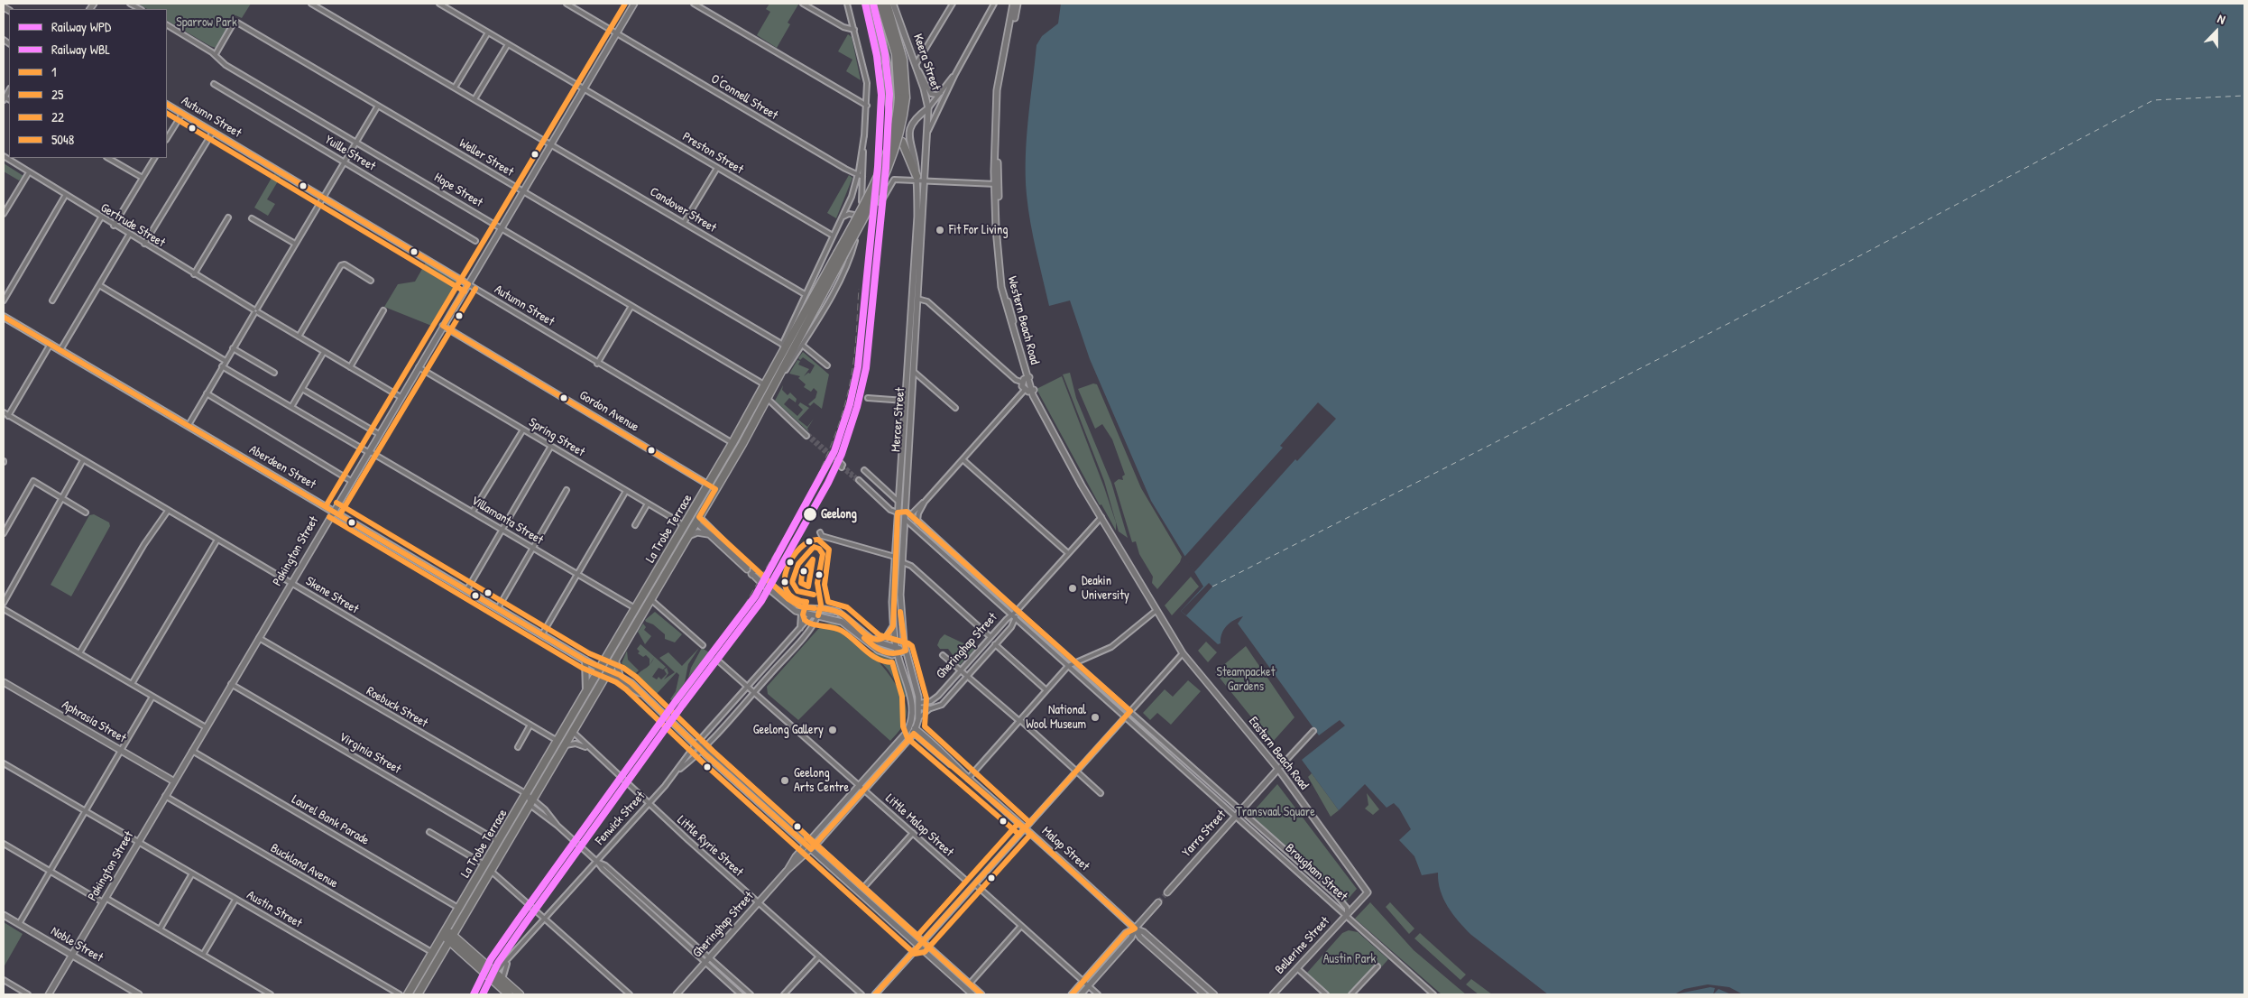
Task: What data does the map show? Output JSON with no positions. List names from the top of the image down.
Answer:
{
  "streets": {
    "highway": ["Gordon Avenue", "La Trobe Terrace"],
    "main road": ["Aberdeen Street"],
    "street": [
      "Keera Street",
      "O'Connell Street",
      "Autumn Street",
      "Yuille Street",
      "Preston Street",
      "Weller Street",
      "Hope Street",
      "Candover Street",
      "Gertrude Street",
      "Western Beach Road",
      "Mercer Street",
      "Spring Street",
      "Villamanta Street",
      "Pakington Street",
      "Skene Street",
      "Gheringhap Street",
      "Roebuck Street",
      "Aphrasia Street",
      "Virginia Street",
      "Eastern Beach Road",
      "Fenwick Street",
      "Laurel Bank Parade",
      "Little Malop Street",
      "Yarra Street",
      "Little Ryrie Street",
      "Malop Street",
      "Buckland Avenue",
      "Brougham Street",
      "Austin Street",
      "Noble Street",
      "Bellerine Street"
    ]
  },
  "crossings": [
    ["Keera Street", "Mercer Street"],
    ["O'Connell Street", "Pakington Street"],
    ["Autumn Street", "La Trobe Terrace"],
    ["Autumn Street", "Pakington Street"],
    ["Preston Street", "Pakington Street"],
    ["Weller Street", "Hope Street"],
    ["Weller Street", "Pakington Street"],
    ["Hope Street", "La Trobe Terrace"],
    ["Hope Street", "Pakington Street"],
    ["Candover Street", "Pakington Street"],
    ["Gertrude Street", "Pakington Street"],
    ["Western Beach Road", "Gheringhap Street"],
    ["Western Beach Road", "Eastern Beach Road"],
    ["Gordon Avenue", "La Trobe Terrace"],
    ["Gordon Avenue", "Pakington Street"],
    ["Mercer Street", "Gheringhap Street"],
    ["Mercer Street", "Brougham Street"],
    ["Spring Street", "La Trobe Terrace"],
    ["Spring Street", "Pakington Street"],
    ["Aberdeen Street", "La Trobe Terrace"],
    ["Aberdeen Street", "Pakington Street"],
    ["Villamanta Street", "La Trobe Terrace"],
    ["Villamanta Street", "Pakington Street"],
    ["La Trobe Terrace", "Skene Street"],
    ["La Trobe Terrace", "Roebuck Street"],
    ["La Trobe Terrace", "Virginia Street"],
    ["La Trobe Terrace", "Laurel Bank Parade"],
    ["La Trobe Terrace", "Little Ryrie Street"],
    ["La Trobe Terrace", "Buckland Avenue"],
    ["Pakington Street", "Skene Street"],
    ["Pakington Street", "Roebuck Street"],
    ["Pakington Street", "Aphrasia Street"],
    ["Pakington Street", "Virginia Street"],
    ["Pakington Street", "Laurel Bank Parade"],
    ["Pakington Street", "Buckland Avenue"],
    ["Pakington Street", "Austin Street"],
    ["Pakington Street", "Noble Street"],
    ["Gheringhap Street", "Little Malop Street"],
    ["Gheringhap Street", "Little Ryrie Street"],
    ["Gheringhap Street", "Malop Street"],
    ["Gheringhap Street", "Brougham Street"],
    ["Eastern Beach Road", "Yarra Street"],
    ["Eastern Beach Road", "Bellerine Street"],
    ["Fenwick Street", "Little Malop Street"],
    ["Fenwick Street", "Little Ryrie Street"],
    ["Yarra Street", "Brougham Street"],
    ["Brougham Street", "Bellerine Street"]
  ],
  "parks": [
    "Sparrow Park",
    "Steampacket Gardens",
    "Transvaal Square",
    "Austin Park"
  ],
  "places": [
    "Fit For Living",
    "Geelong",
    "Deakin University",
    "National Wool Museum",
    "Geelong Gallery",
    "Geelong Arts Centre"
  ],
  "lines": [
    "rail line WPD",
    "rail line WBL",
    "transit line 22",
    "transit line 1",
    "transit line 25",
    "transit line 5048"
  ],
  "legend": [
    "Railway WPD",
    "Railway WBL",
    "1",
    "25",
    "22",
    "5048"
  ],
  "north": "top"
}
